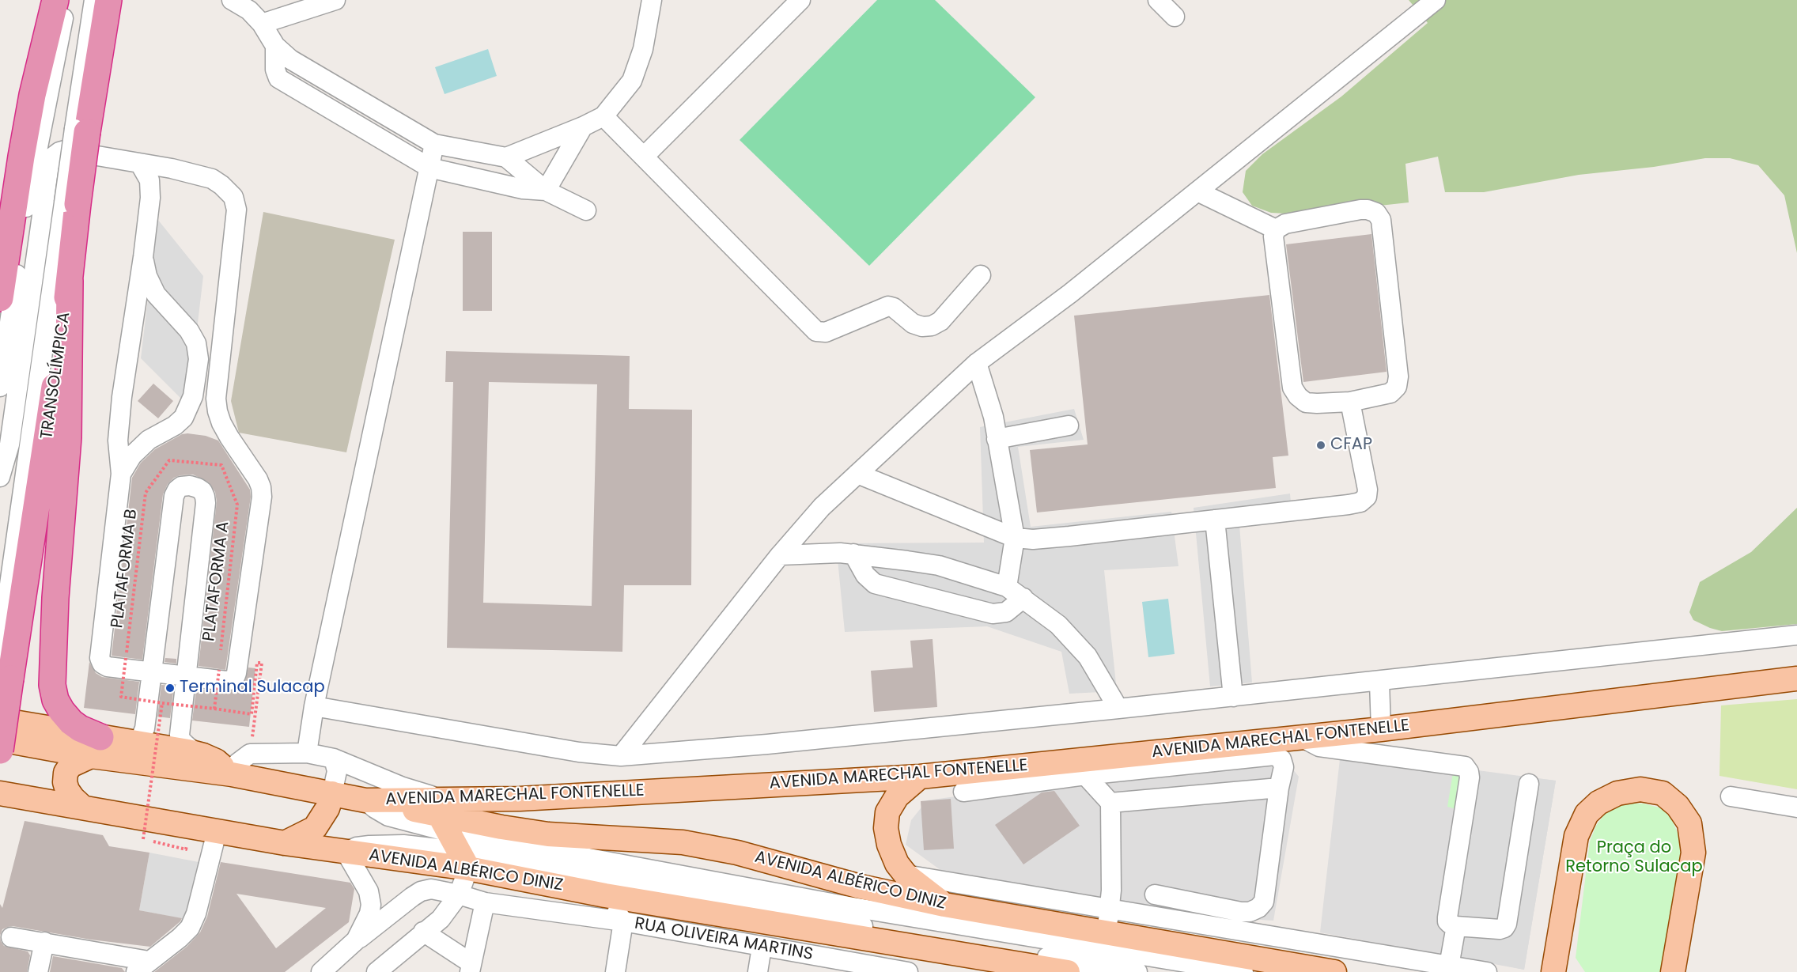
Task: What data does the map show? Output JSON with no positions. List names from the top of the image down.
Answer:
{
  "streets": {
    "highway": ["TRANSOLÍMPICA"],
    "main road": ["AVENIDA MARECHAL FONTENELLE", "AVENIDA ALBÉRICO DINIZ"],
    "street": ["RUA OLIVEIRA MARTINS"],
    "path": ["PLATAFORMA B", "PLATAFORMA A"]
  },
  "crossings": [
    ["AVENIDA MARECHAL FONTENELLE", "AVENIDA ALBÉRICO DINIZ"]
  ],
  "parks": ["Praça do Retorno Sulacap"],
  "places": ["CFAP", "Terminal Sulacap"]
}
